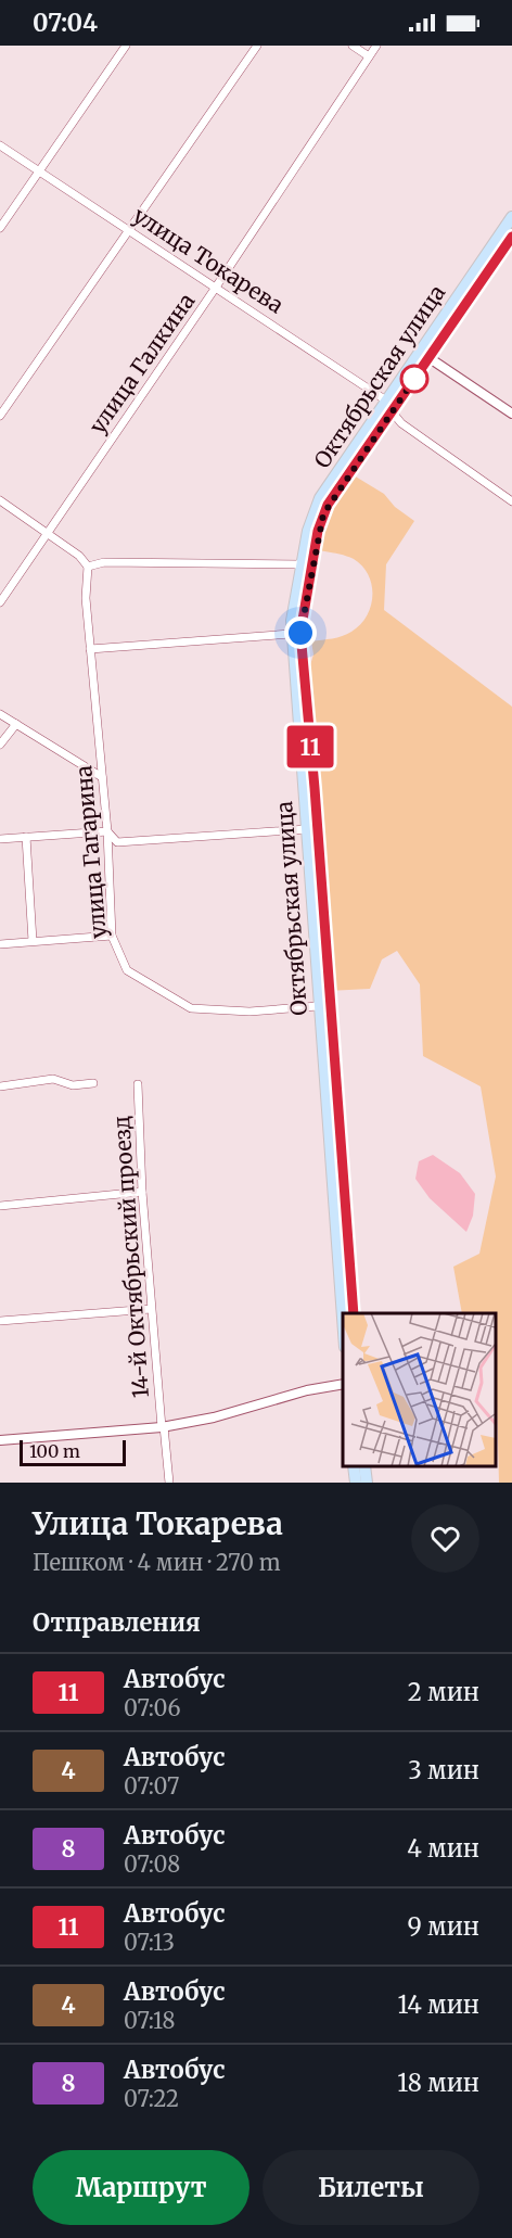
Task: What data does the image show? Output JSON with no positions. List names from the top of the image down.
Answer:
{
  "streets": {
    "main road": ["Октябрьская улица"],
    "street": [
      "улица Токарева",
      "улица Галкина",
      "улица Гагарина",
      "14-й Октябрьский проезд"
    ]
  },
  "crossings": [
    ["улица Токарева", "улица Галкина"],
    ["улица Токарева", "Октябрьская улица"],
    ["Октябрьская улица", "улица Гагарина"]
  ],
  "lines": ["bus line 11"],
  "scale_bar": "100 m",
  "page": {
    "status": "07:04",
    "on_map": "11",
    "scale": "100 m",
    "heading": [
      ["Улица Токарева", "Пешком · 4 мин · 270 m"],
      "Отправления"
    ],
    "list": [
      {
        "mark": "11",
        "name": "Автобус",
        "note": "07:06",
        "value": "2 мин"
      },
      {
        "mark": "4",
        "name": "Автобус",
        "note": "07:07",
        "value": "3 мин"
      },
      {
        "mark": "8",
        "name": "Автобус",
        "note": "07:08",
        "value": "4 мин"
      },
      {
        "mark": "11",
        "name": "Автобус",
        "note": "07:13",
        "value": "9 мин"
      },
      {
        "mark": "4",
        "name": "Автобус",
        "note": "07:18",
        "value": "14 мин"
      },
      {
        "mark": "8",
        "name": "Автобус",
        "note": "07:22",
        "value": "18 мин"
      }
    ],
    "buttons": ["Маршрут", "Билеты"]
  }
}
